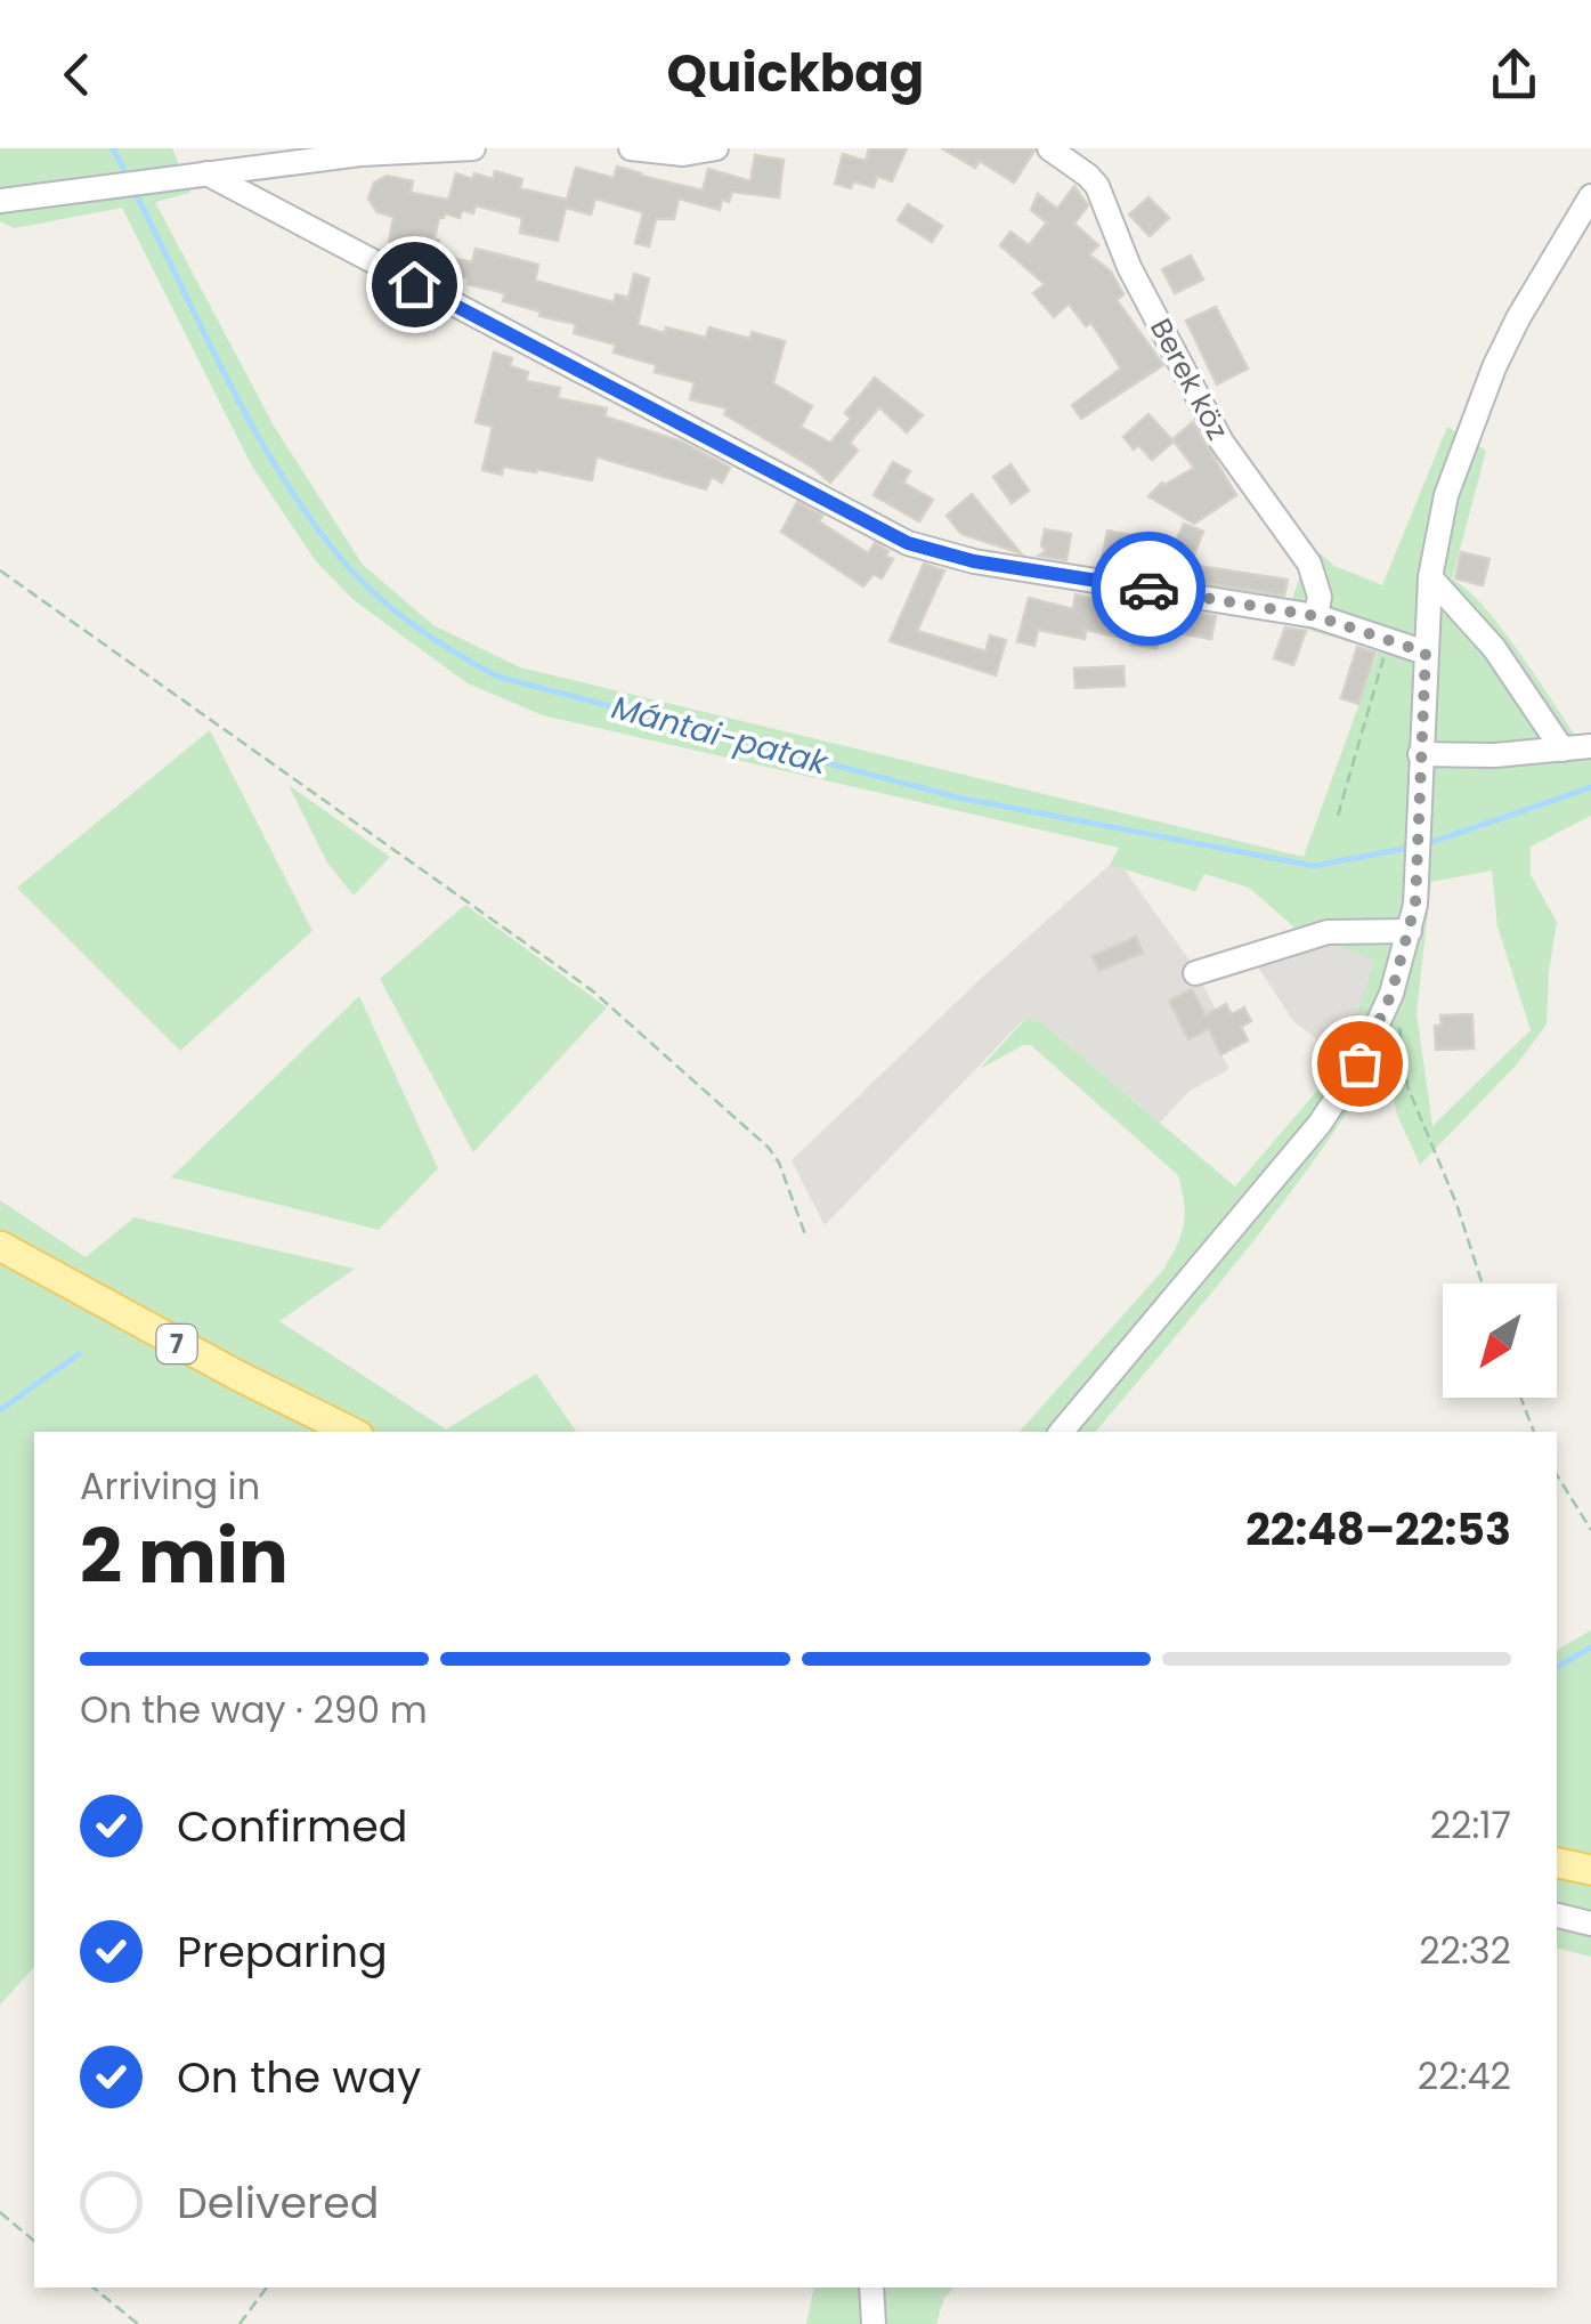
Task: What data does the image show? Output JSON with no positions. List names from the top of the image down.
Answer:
{
  "streets": {
    "main road": ["7"],
    "street": ["Berek köz"]
  },
  "water": ["Mántai-patak"],
  "north": "bottom left",
  "page": {
    "header": "Quickbag",
    "heading": ["2 min", "Arriving in", "22:48–22:53"],
    "bar": "On the way · 290 m",
    "list": [
      ["Confirmed", "22:17"],
      ["Preparing", "22:32"],
      ["On the way", "22:42"],
      "Delivered"
    ]
  }
}
